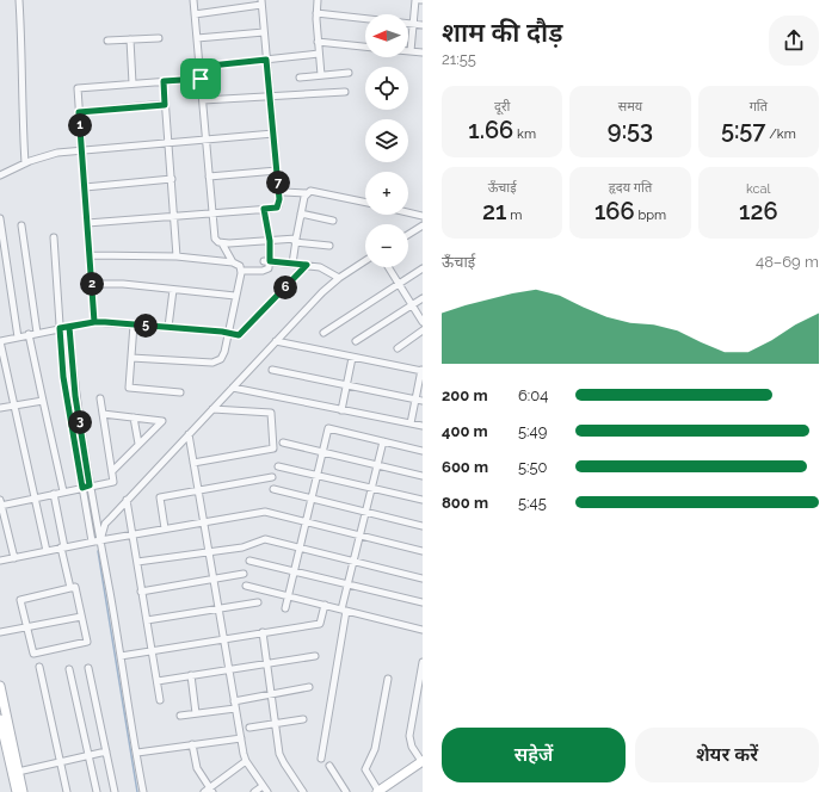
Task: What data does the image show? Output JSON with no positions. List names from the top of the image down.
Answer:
{
  "north": "left",
  "page": {
    "heading": ["शाम की दौड़", "21:55"],
    "map_buttons": ["+", "−"],
    "stats": [
      ["दूरी", "1.66 km"],
      ["समय", "9:53"],
      ["गति", "5:57 /km"],
      ["ऊँचाई", "21 m"],
      ["हृदय गति", "166 bpm"],
      ["kcal", "126"]
    ],
    "pins": [
      "1",
      "7",
      "2",
      "6",
      "5",
      "3"
    ],
    "chart": ["ऊँचाई", "48–69 m"],
    "list": [
      {
        "name": "200 m",
        "note": "6:04"
      },
      {
        "name": "400 m",
        "note": "5:49"
      },
      {
        "name": "600 m",
        "note": "5:50"
      },
      {
        "name": "800 m",
        "note": "5:45"
      }
    ],
    "buttons": ["सहेजें", "शेयर करें"]
  }
}
